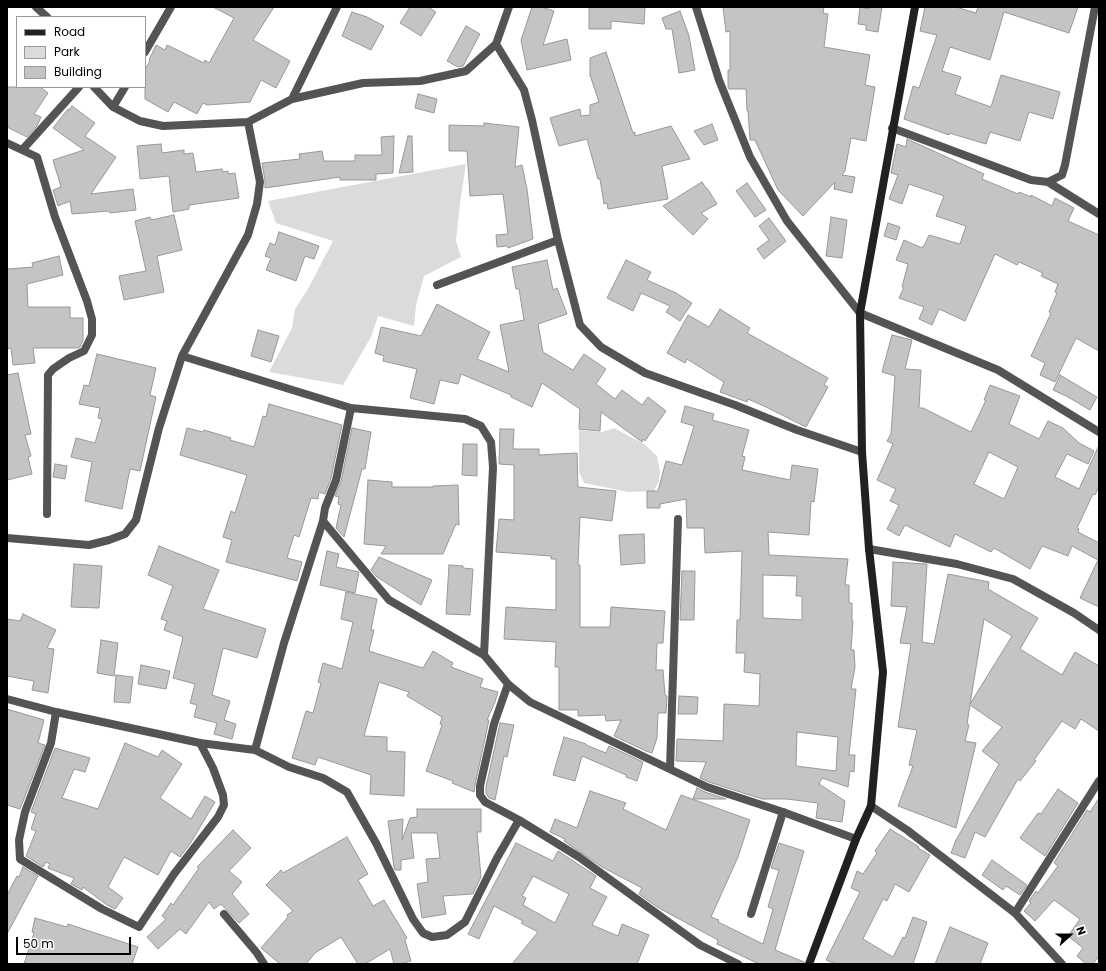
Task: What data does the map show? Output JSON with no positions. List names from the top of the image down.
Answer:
{
  "legend": ["Road", "Park", "Building"],
  "scale_bar": "50 m",
  "north": "right"
}
